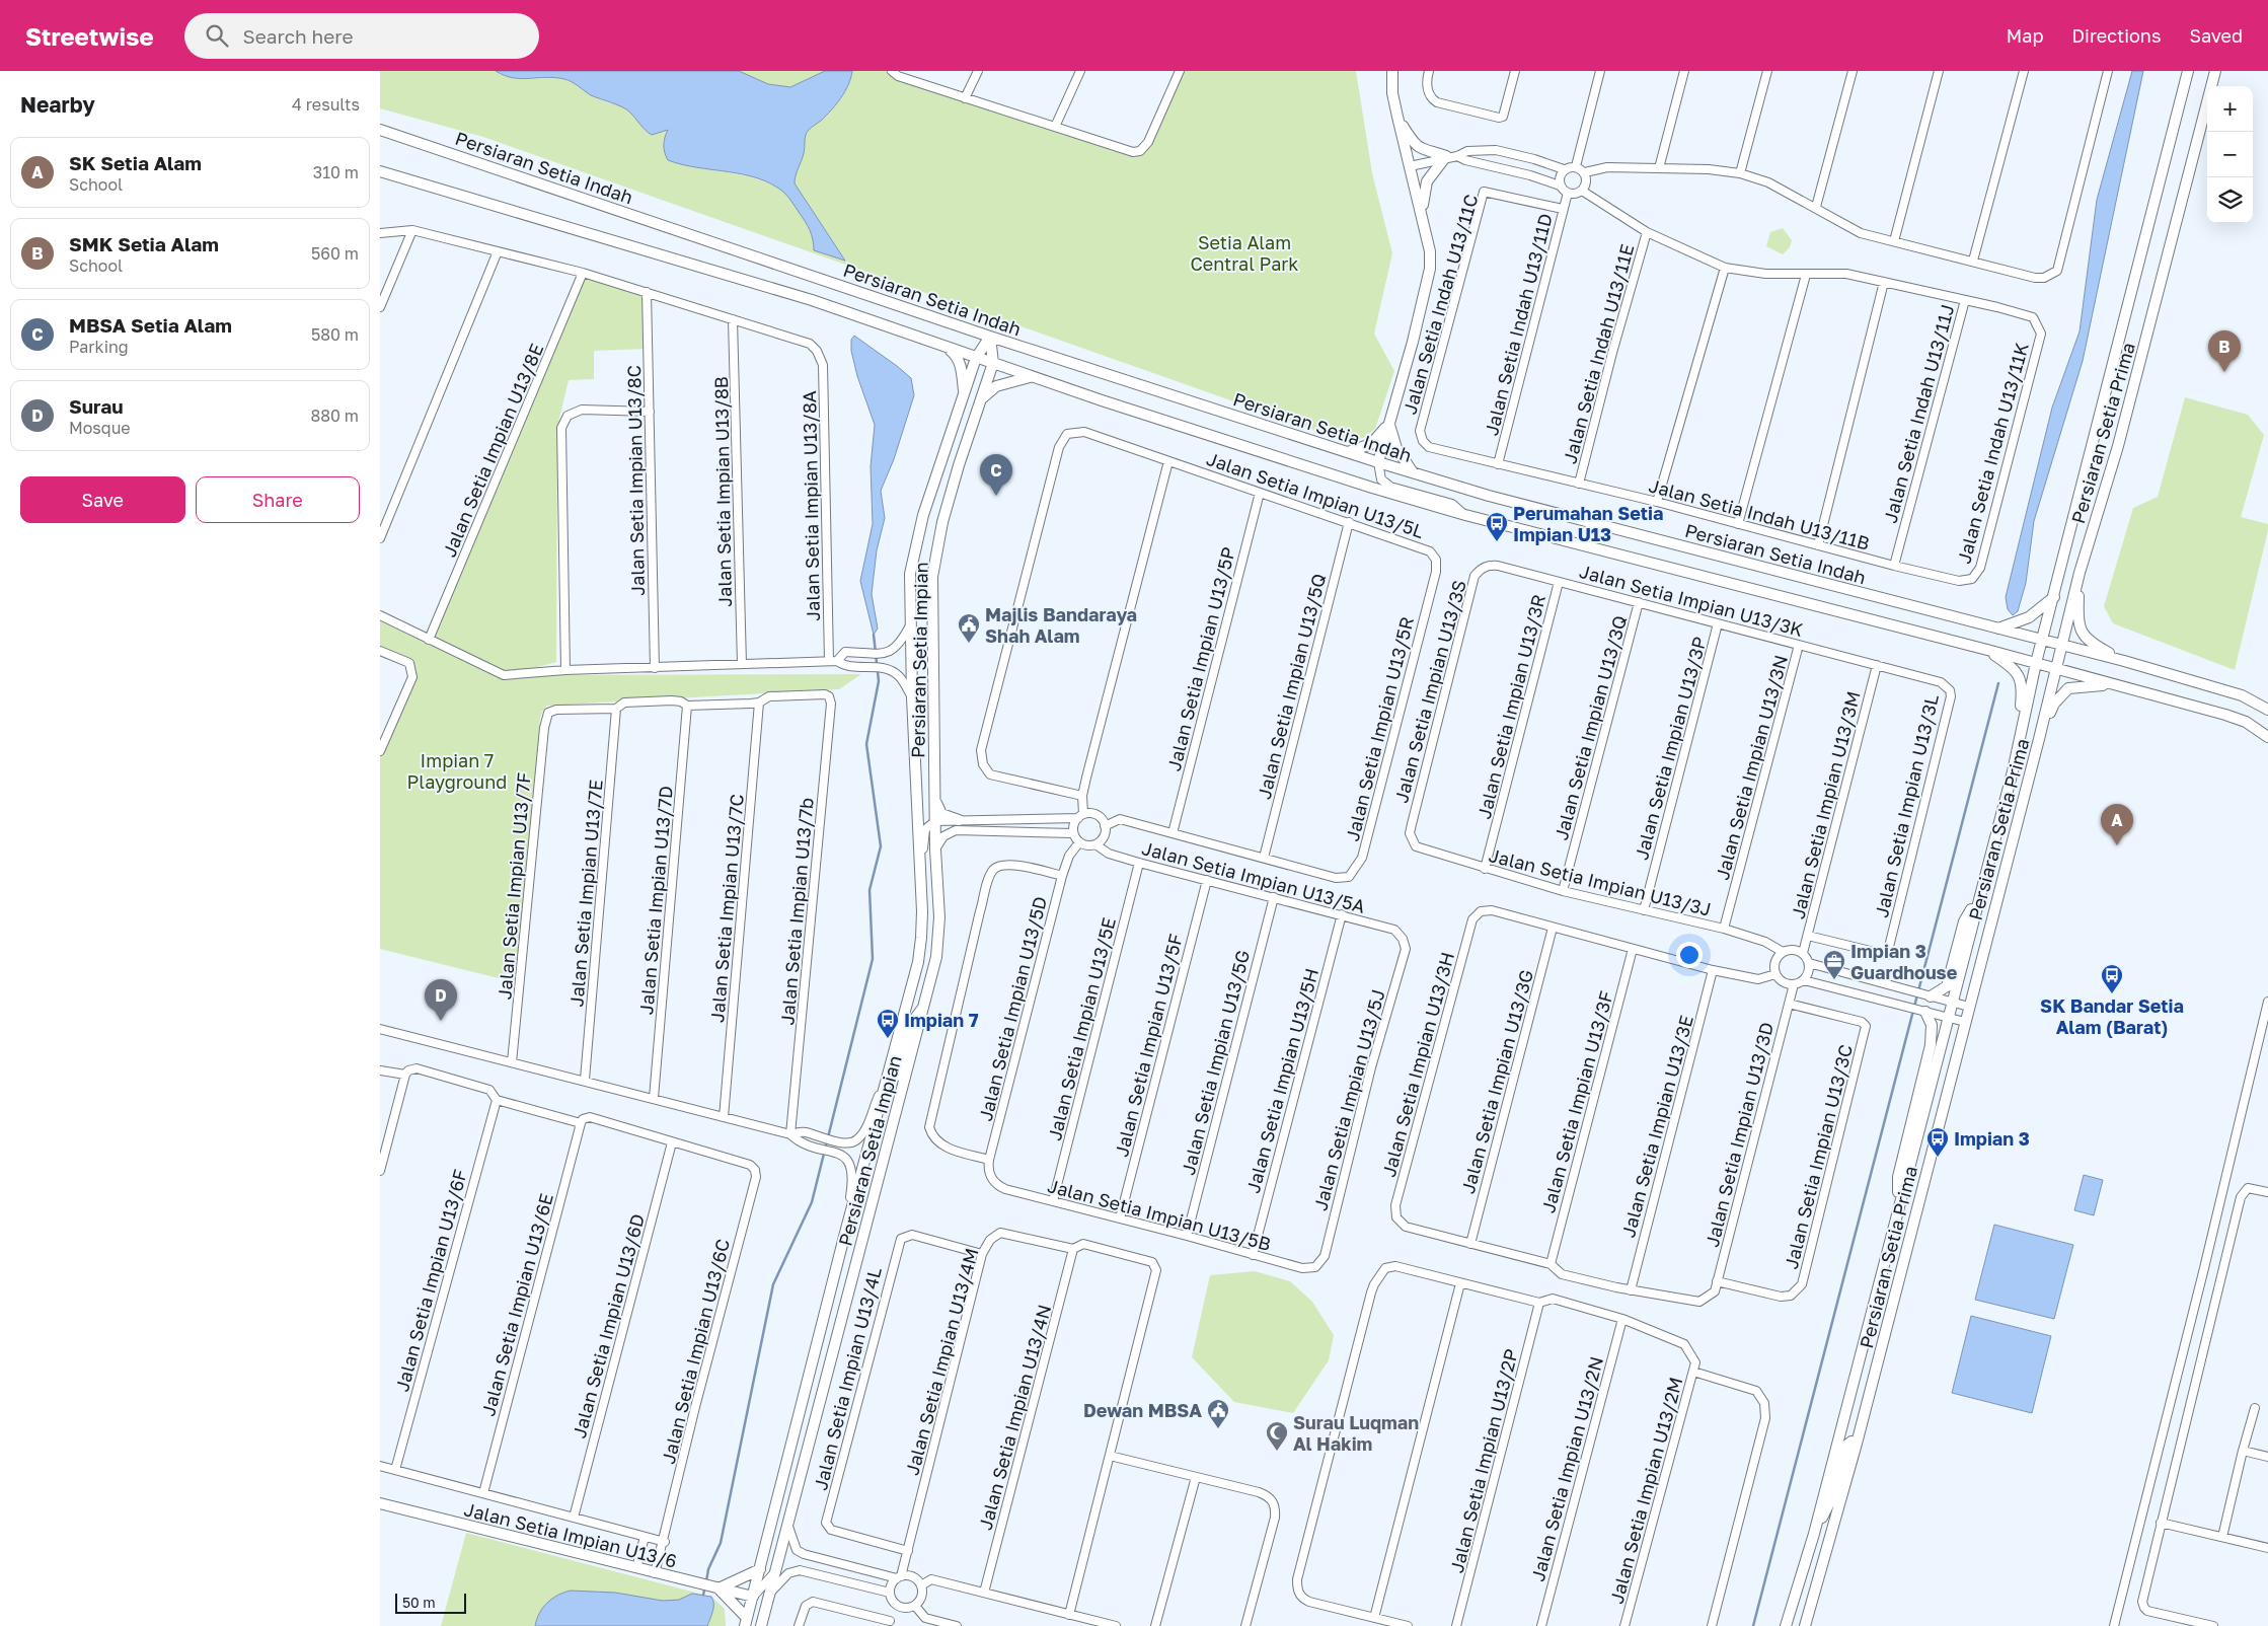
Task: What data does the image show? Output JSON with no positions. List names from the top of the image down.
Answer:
{
  "streets": {
    "street": [
      "Persiaran Setia Indah",
      "Jalan Setia Indah U13/11C",
      "Jalan Setia Indah U13/11D",
      "Jalan Setia Indah U13/11E",
      "Jalan Setia Indah U13/11J",
      "Persiaran Setia Prima",
      "Jalan Setia Impian U13/8E",
      "Jalan Setia Indah U13/11K",
      "Jalan Setia Impian U13/8C",
      "Jalan Setia Impian U13/8B",
      "Jalan Setia Impian U13/5L",
      "Jalan Setia Impian U13/8A",
      "Jalan Setia Indah U13/11B",
      "Jalan Setia Impian U13/3K",
      "Jalan Setia Impian U13/5P",
      "Persiaran Setia Impian",
      "Jalan Setia Impian U13/5Q",
      "Jalan Setia Impian U13/3S",
      "Jalan Setia Impian U13/3R",
      "Jalan Setia Impian U13/3Q",
      "Jalan Setia Impian U13/5R",
      "Jalan Setia Impian U13/3P",
      "Jalan Setia Impian U13/3N",
      "Jalan Setia Impian U13/3M",
      "Jalan Setia Impian U13/3L",
      "Jalan Setia Impian U13/5A",
      "Jalan Setia Impian U13/3J",
      "Jalan Setia Impian U13/7F",
      "Jalan Setia Impian U13/7E",
      "Jalan Setia Impian U13/7D",
      "Jalan Setia Impian U13/7C",
      "Jalan Setia Impian U13/7b",
      "Jalan Setia Impian U13/5D",
      "Jalan Setia Impian U13/5E",
      "Jalan Setia Impian U13/5F",
      "Jalan Setia Impian U13/5G",
      "Jalan Setia Impian U13/3H",
      "Jalan Setia Impian U13/5H",
      "Jalan Setia Impian U13/3G",
      "Jalan Setia Impian U13/5J",
      "Jalan Setia Impian U13/3F",
      "Jalan Setia Impian U13/3E",
      "Jalan Setia Impian U13/3D",
      "Jalan Setia Impian U13/3C",
      "Jalan Setia Impian U13/5B",
      "Jalan Setia Impian U13/6F",
      "Jalan Setia Impian U13/6E",
      "Jalan Setia Impian U13/6D",
      "Jalan Setia Impian U13/6C",
      "Jalan Setia Impian U13/4M",
      "Jalan Setia Impian U13/4L",
      "Jalan Setia Impian U13/4N",
      "Jalan Setia Impian U13/2P",
      "Jalan Setia Impian U13/2N",
      "Jalan Setia Impian U13/2M",
      "Jalan Setia Impian U13/6"
    ]
  },
  "crossings": [
    ["Persiaran Setia Indah", "Persiaran Setia Prima"],
    ["Persiaran Setia Indah", "Persiaran Setia Impian"],
    ["Jalan Setia Indah U13/11C", "Jalan Setia Indah U13/11D"],
    ["Jalan Setia Indah U13/11C", "Jalan Setia Indah U13/11B"],
    ["Jalan Setia Indah U13/11D", "Jalan Setia Indah U13/11B"],
    ["Jalan Setia Indah U13/11E", "Jalan Setia Indah U13/11B"],
    ["Jalan Setia Indah U13/11J", "Jalan Setia Indah U13/11K"],
    ["Jalan Setia Indah U13/11J", "Jalan Setia Indah U13/11B"],
    ["Jalan Setia Indah U13/11K", "Jalan Setia Indah U13/11B"],
    ["Jalan Setia Impian U13/8B", "Jalan Setia Impian U13/8A"],
    ["Jalan Setia Impian U13/5L", "Jalan Setia Impian U13/5P"],
    ["Jalan Setia Impian U13/5L", "Jalan Setia Impian U13/5Q"],
    ["Jalan Setia Impian U13/5L", "Jalan Setia Impian U13/5R"],
    ["Jalan Setia Impian U13/3K", "Jalan Setia Impian U13/3S"],
    ["Jalan Setia Impian U13/3K", "Jalan Setia Impian U13/3R"],
    ["Jalan Setia Impian U13/3K", "Jalan Setia Impian U13/3Q"],
    ["Jalan Setia Impian U13/3K", "Jalan Setia Impian U13/3P"],
    ["Jalan Setia Impian U13/3K", "Jalan Setia Impian U13/3N"],
    ["Jalan Setia Impian U13/3K", "Jalan Setia Impian U13/3M"],
    ["Jalan Setia Impian U13/3K", "Jalan Setia Impian U13/3L"],
    ["Persiaran Setia Impian", "Jalan Setia Impian U13/6"],
    ["Jalan Setia Impian U13/5Q", "Jalan Setia Impian U13/5R"],
    ["Jalan Setia Impian U13/3S", "Jalan Setia Impian U13/3J"],
    ["Jalan Setia Impian U13/3R", "Jalan Setia Impian U13/3J"],
    ["Jalan Setia Impian U13/3Q", "Jalan Setia Impian U13/3J"],
    ["Jalan Setia Impian U13/3P", "Jalan Setia Impian U13/3J"],
    ["Jalan Setia Impian U13/3N", "Jalan Setia Impian U13/3J"],
    ["Jalan Setia Impian U13/3M", "Jalan Setia Impian U13/3L"],
    ["Jalan Setia Impian U13/3M", "Jalan Setia Impian U13/3J"],
    ["Jalan Setia Impian U13/3M", "Jalan Setia Impian U13/3D"],
    ["Jalan Setia Impian U13/5A", "Jalan Setia Impian U13/5D"],
    ["Jalan Setia Impian U13/5A", "Jalan Setia Impian U13/5E"],
    ["Jalan Setia Impian U13/5A", "Jalan Setia Impian U13/5F"],
    ["Jalan Setia Impian U13/5A", "Jalan Setia Impian U13/5G"],
    ["Jalan Setia Impian U13/5A", "Jalan Setia Impian U13/5H"],
    ["Jalan Setia Impian U13/5A", "Jalan Setia Impian U13/5J"],
    ["Jalan Setia Impian U13/3J", "Jalan Setia Impian U13/3D"],
    ["Jalan Setia Impian U13/7F", "Jalan Setia Impian U13/7E"],
    ["Jalan Setia Impian U13/7C", "Jalan Setia Impian U13/7b"],
    ["Jalan Setia Impian U13/5D", "Jalan Setia Impian U13/5B"],
    ["Jalan Setia Impian U13/5E", "Jalan Setia Impian U13/5B"],
    ["Jalan Setia Impian U13/5F", "Jalan Setia Impian U13/5B"],
    ["Jalan Setia Impian U13/5G", "Jalan Setia Impian U13/5B"],
    ["Jalan Setia Impian U13/3H", "Jalan Setia Impian U13/3G"],
    ["Jalan Setia Impian U13/5H", "Jalan Setia Impian U13/5B"],
    ["Jalan Setia Impian U13/5J", "Jalan Setia Impian U13/5B"],
    ["Jalan Setia Impian U13/3E", "Jalan Setia Impian U13/3D"],
    ["Jalan Setia Impian U13/3D", "Jalan Setia Impian U13/3C"],
    ["Jalan Setia Impian U13/6D", "Jalan Setia Impian U13/6C"],
    ["Jalan Setia Impian U13/6C", "Jalan Setia Impian U13/6"],
    ["Jalan Setia Impian U13/4M", "Jalan Setia Impian U13/4L"],
    ["Jalan Setia Impian U13/4M", "Jalan Setia Impian U13/4N"],
    ["Jalan Setia Impian U13/2N", "Jalan Setia Impian U13/2M"]
  ],
  "parks": ["Setia Alam Central Park", "Impian 7 Playground"],
  "places": {
    "bus stop": [
      "Perumahan Setia Impian U13",
      "SK Bandar Setia Alam (Barat)",
      "Impian 7",
      "Impian 3"
    ],
    "public building": ["Majlis Bandaraya Shah Alam", "Dewan MBSA"],
    "office": ["Impian 3 Guardhouse"],
    "mosque": ["Surau Luqman Al Hakim"]
  },
  "scale_bar": "50 m",
  "page": {
    "header": "Streetwise",
    "search": "Search here",
    "nav": ["Map", "Directions", "Saved"],
    "heading": ["Nearby", "4 results"],
    "map_buttons": ["+", "−"],
    "list": [
      {
        "mark": "A",
        "name": "SK Setia Alam",
        "note": "School",
        "value": "310 m"
      },
      {
        "mark": "B",
        "name": "SMK Setia Alam",
        "note": "School",
        "value": "560 m"
      },
      {
        "mark": "C",
        "name": "MBSA Setia Alam",
        "note": "Parking",
        "value": "580 m"
      },
      {
        "mark": "D",
        "name": "Surau",
        "note": "Mosque",
        "value": "880 m"
      }
    ],
    "pins": [
      "B",
      "C",
      "A",
      "D"
    ],
    "buttons": ["Save", "Share"],
    "scale": "50 m"
  }
}
